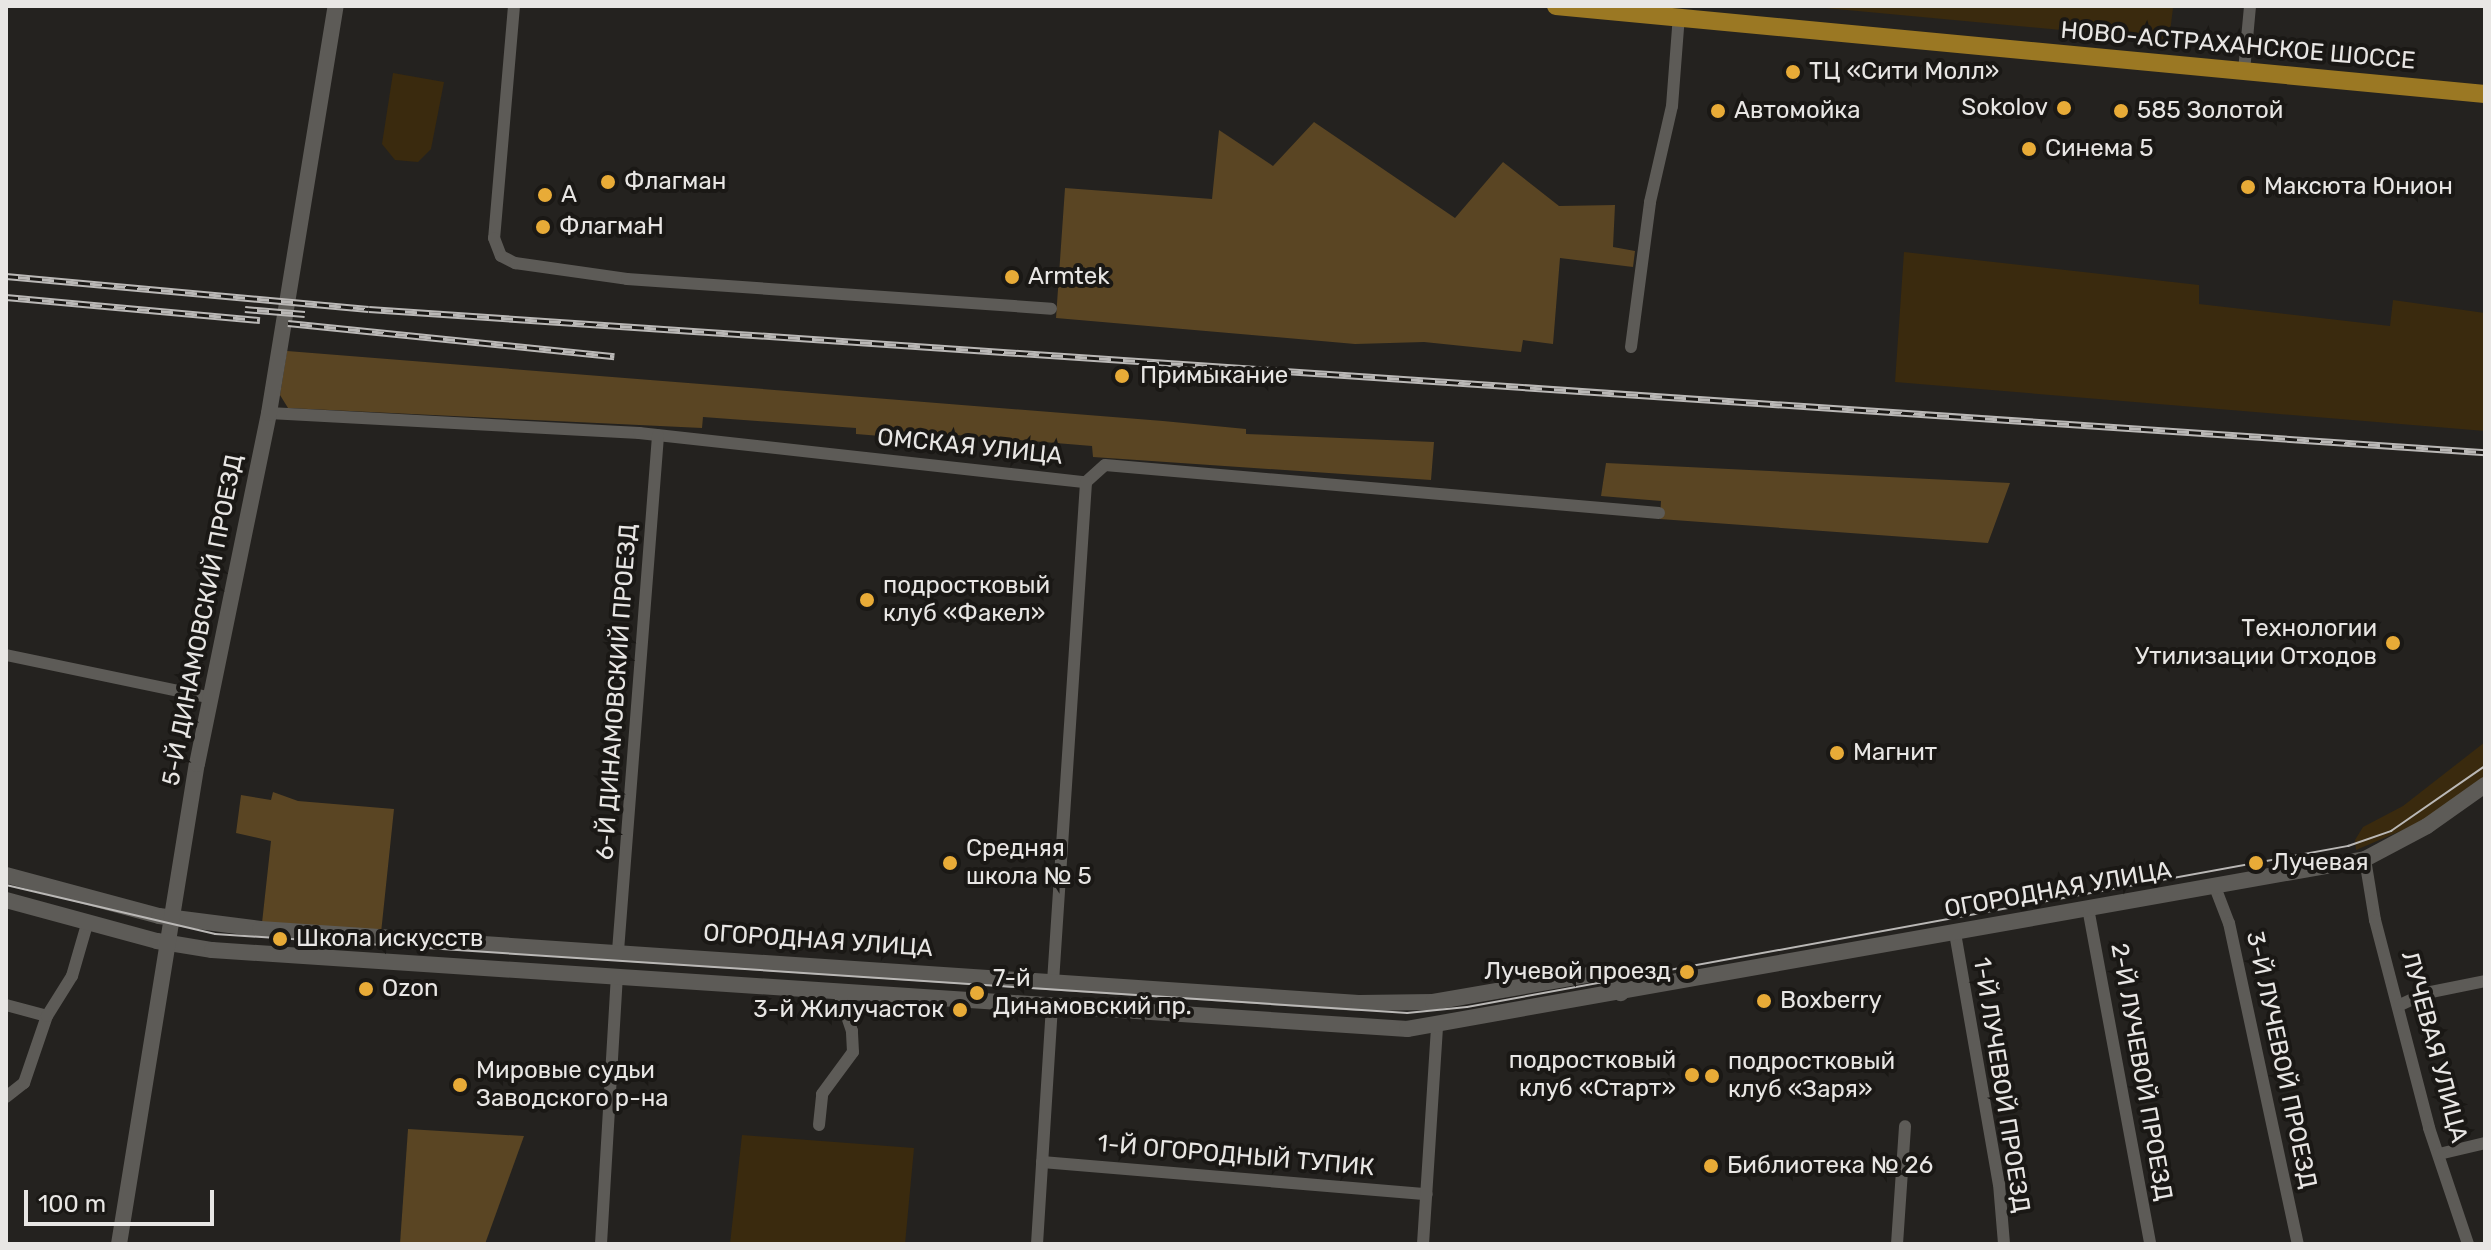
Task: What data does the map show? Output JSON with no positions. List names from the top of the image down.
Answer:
{
  "streets": {
    "main road": ["НОВО-АСТРАХАНСКОЕ ШОССЕ"],
    "street": [
      "ОМСКАЯ УЛИЦА",
      "5-Й ДИНАМОВСКИЙ ПРОЕЗД",
      "6-Й ДИНАМОВСКИЙ ПРОЕЗД",
      "ОГОРОДНАЯ УЛИЦА",
      "ЛУЧЕВАЯ УЛИЦА",
      "3-Й ЛУЧЕВОЙ ПРОЕЗД",
      "2-Й ЛУЧЕВОЙ ПРОЕЗД",
      "1-Й ЛУЧЕВОЙ ПРОЕЗД",
      "1-Й ОГОРОДНЫЙ ТУПИК"
    ]
  },
  "crossings": [
    ["ОМСКАЯ УЛИЦА", "5-Й ДИНАМОВСКИЙ ПРОЕЗД"],
    ["ОМСКАЯ УЛИЦА", "6-Й ДИНАМОВСКИЙ ПРОЕЗД"],
    ["5-Й ДИНАМОВСКИЙ ПРОЕЗД", "ОГОРОДНАЯ УЛИЦА"],
    ["6-Й ДИНАМОВСКИЙ ПРОЕЗД", "ОГОРОДНАЯ УЛИЦА"],
    ["ОГОРОДНАЯ УЛИЦА", "ЛУЧЕВАЯ УЛИЦА"],
    ["ОГОРОДНАЯ УЛИЦА", "3-Й ЛУЧЕВОЙ ПРОЕЗД"],
    ["ОГОРОДНАЯ УЛИЦА", "2-Й ЛУЧЕВОЙ ПРОЕЗД"],
    ["ОГОРОДНАЯ УЛИЦА", "1-Й ЛУЧЕВОЙ ПРОЕЗД"]
  ],
  "places": [
    "ТЦ «Сити Молл»",
    "Sokolov",
    "Автомойка",
    "585 Золотой",
    "Синема 5",
    "Флагман",
    "Максюта Юнион",
    "A",
    "ФлагмаН",
    "Armtek",
    "Примыкание",
    "подростковый клуб «Факел»",
    "Технологии Утилизации Отходов",
    "Магнит",
    "Средняя школа № 5",
    "Лучевая",
    "Школа искусств",
    "Лучевой проезд",
    "Ozon",
    "7-й Динамовский пр.",
    "Boxberry",
    "3-й Жилучасток",
    "подростковый клуб «Старт»",
    "подростковый клуб «Заря»",
    "Мировые судьи Заводского р-на",
    "Библиотека № 26"
  ],
  "scale_bar": "100 m"
}
